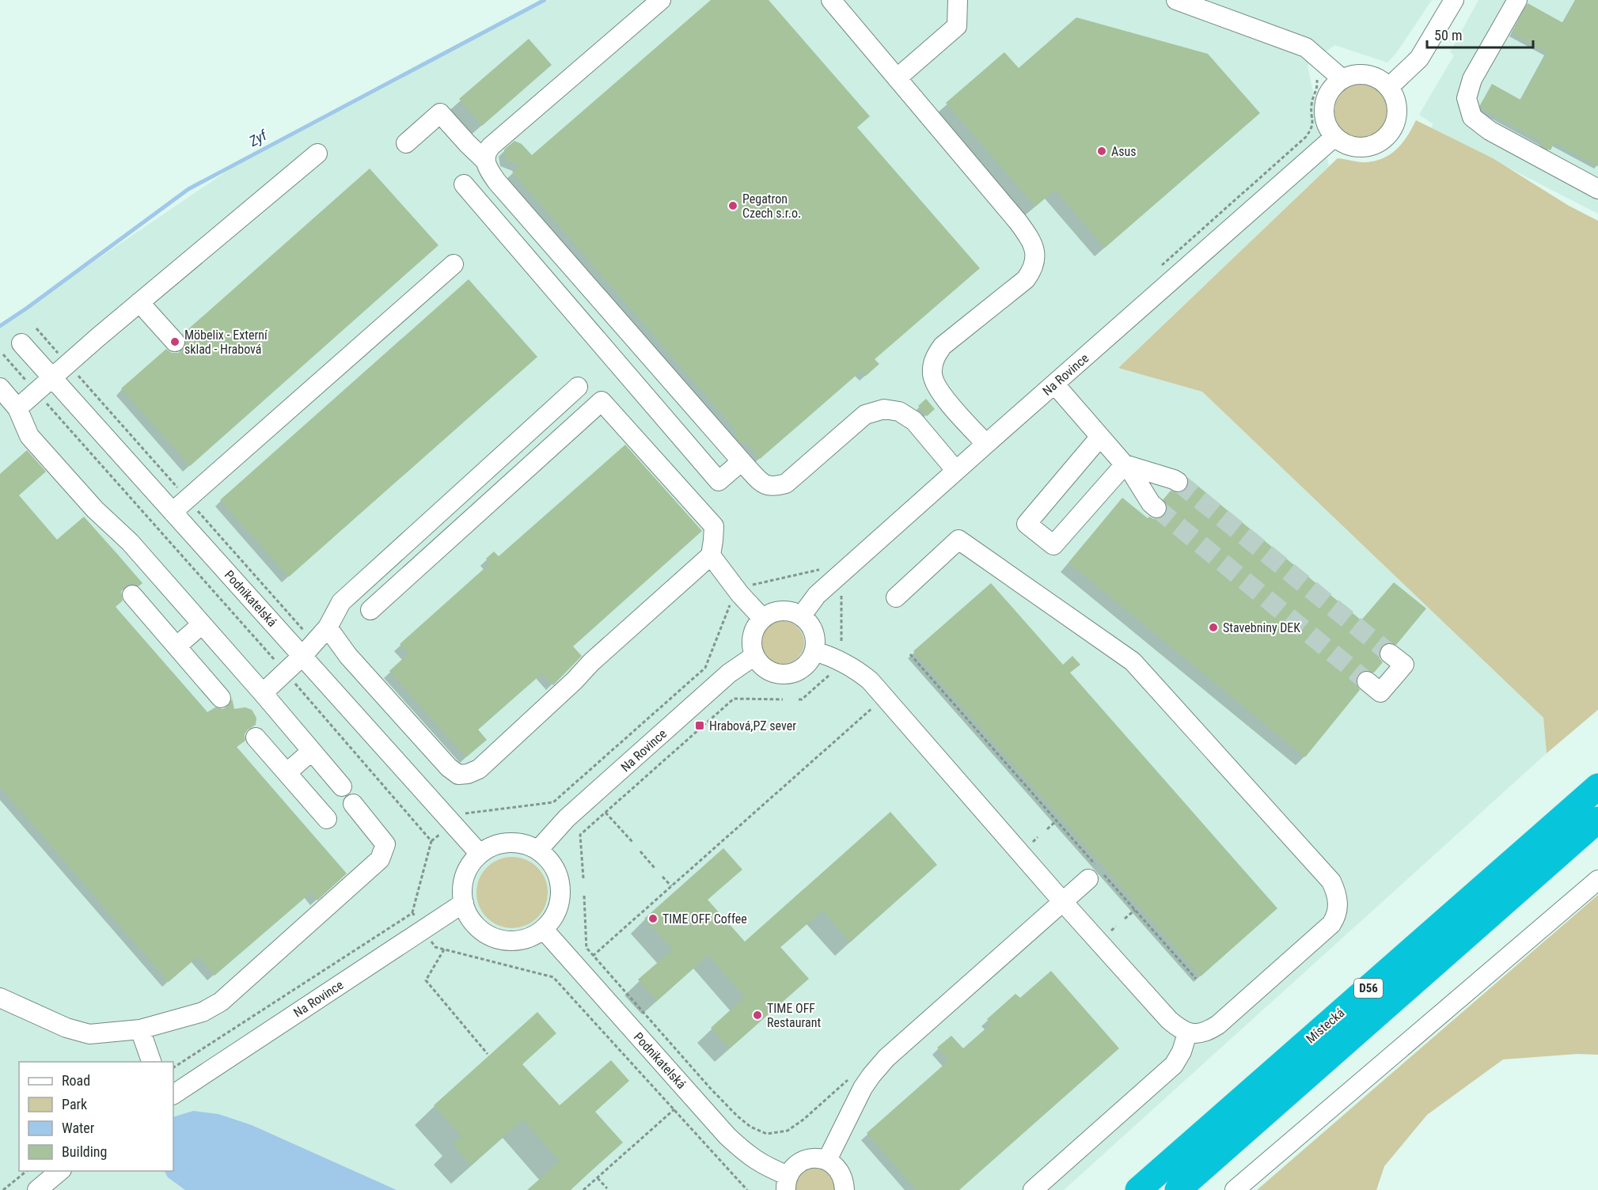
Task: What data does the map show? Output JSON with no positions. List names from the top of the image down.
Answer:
{
  "streets": {
    "highway": ["D56", "Místecká"],
    "street": ["Na Rovince", "Podnikatelská"]
  },
  "crossings": [
    ["Na Rovince", "Podnikatelská"]
  ],
  "water": ["Zyf"],
  "places": {
    "other": [
      "Asus",
      "Pegatron Czech s.r.o.",
      "Möbelix - Externí sklad - Hrabová",
      "Stavebniny DEK",
      "TIME OFF Coffee",
      "TIME OFF Restaurant"
    ],
    "transit": ["Hrabová,PZ sever"]
  },
  "legend": [
    "Road",
    "Park",
    "Water",
    "Building"
  ],
  "scale_bar": "50 m"
}
